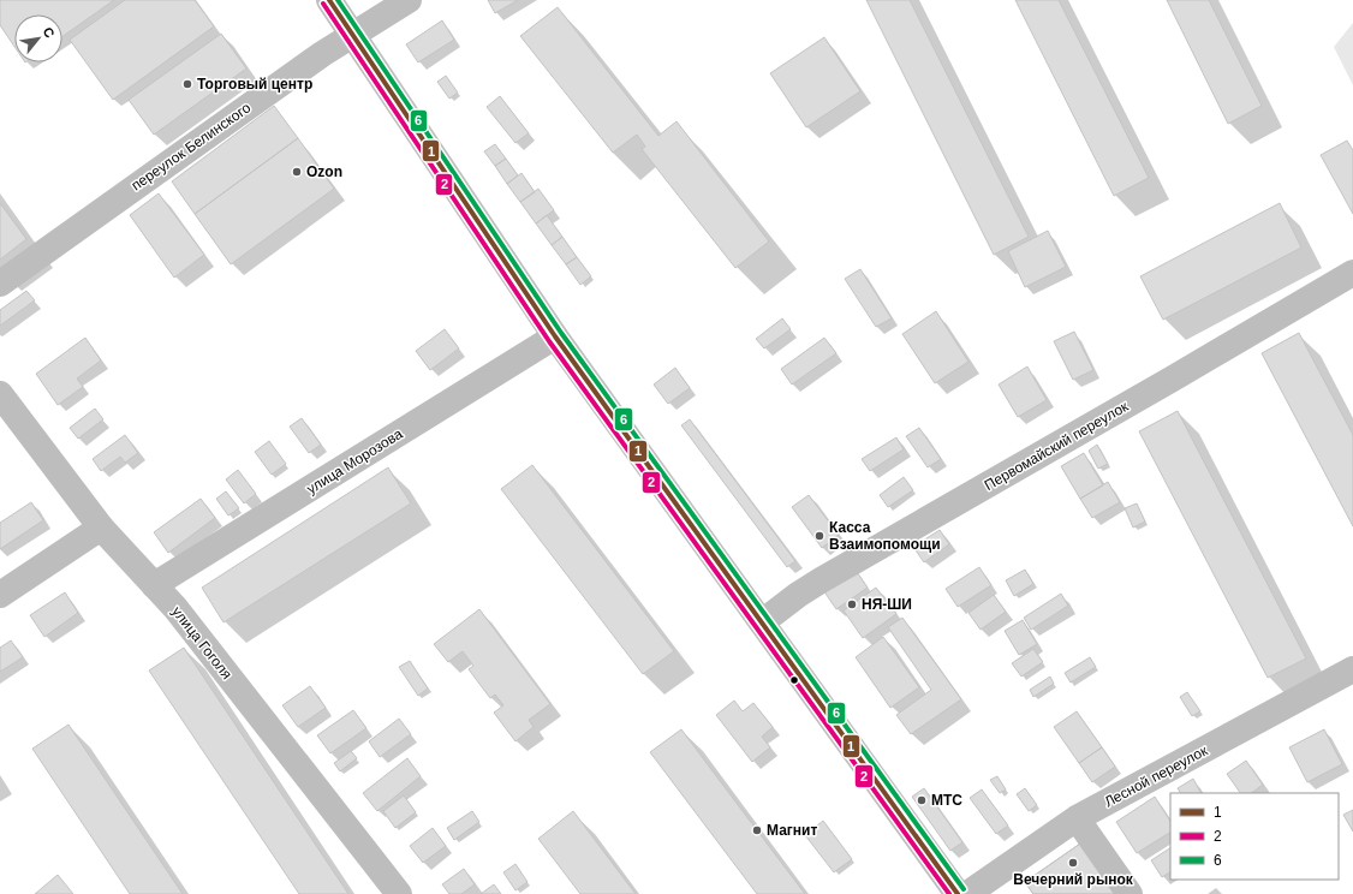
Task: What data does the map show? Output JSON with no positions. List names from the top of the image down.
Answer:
{
  "streets": {
    "street": [
      "переулок Белинского",
      "Первомайский переулок",
      "улица Морозова",
      "улица Гоголя",
      "Лесной переулок"
    ]
  },
  "crossings": [
    ["улица Морозова", "улица Гоголя"]
  ],
  "places": [
    "Торговый центр",
    "Ozon",
    "Касса Взаимопомощи",
    "НЯ-ШИ",
    "МТС",
    "Магнит",
    "Вечерний рынок"
  ],
  "lines": ["transit line 1", "transit line 6", "transit line 2"],
  "legend": ["1", "2", "6"],
  "north": "top right"
}
